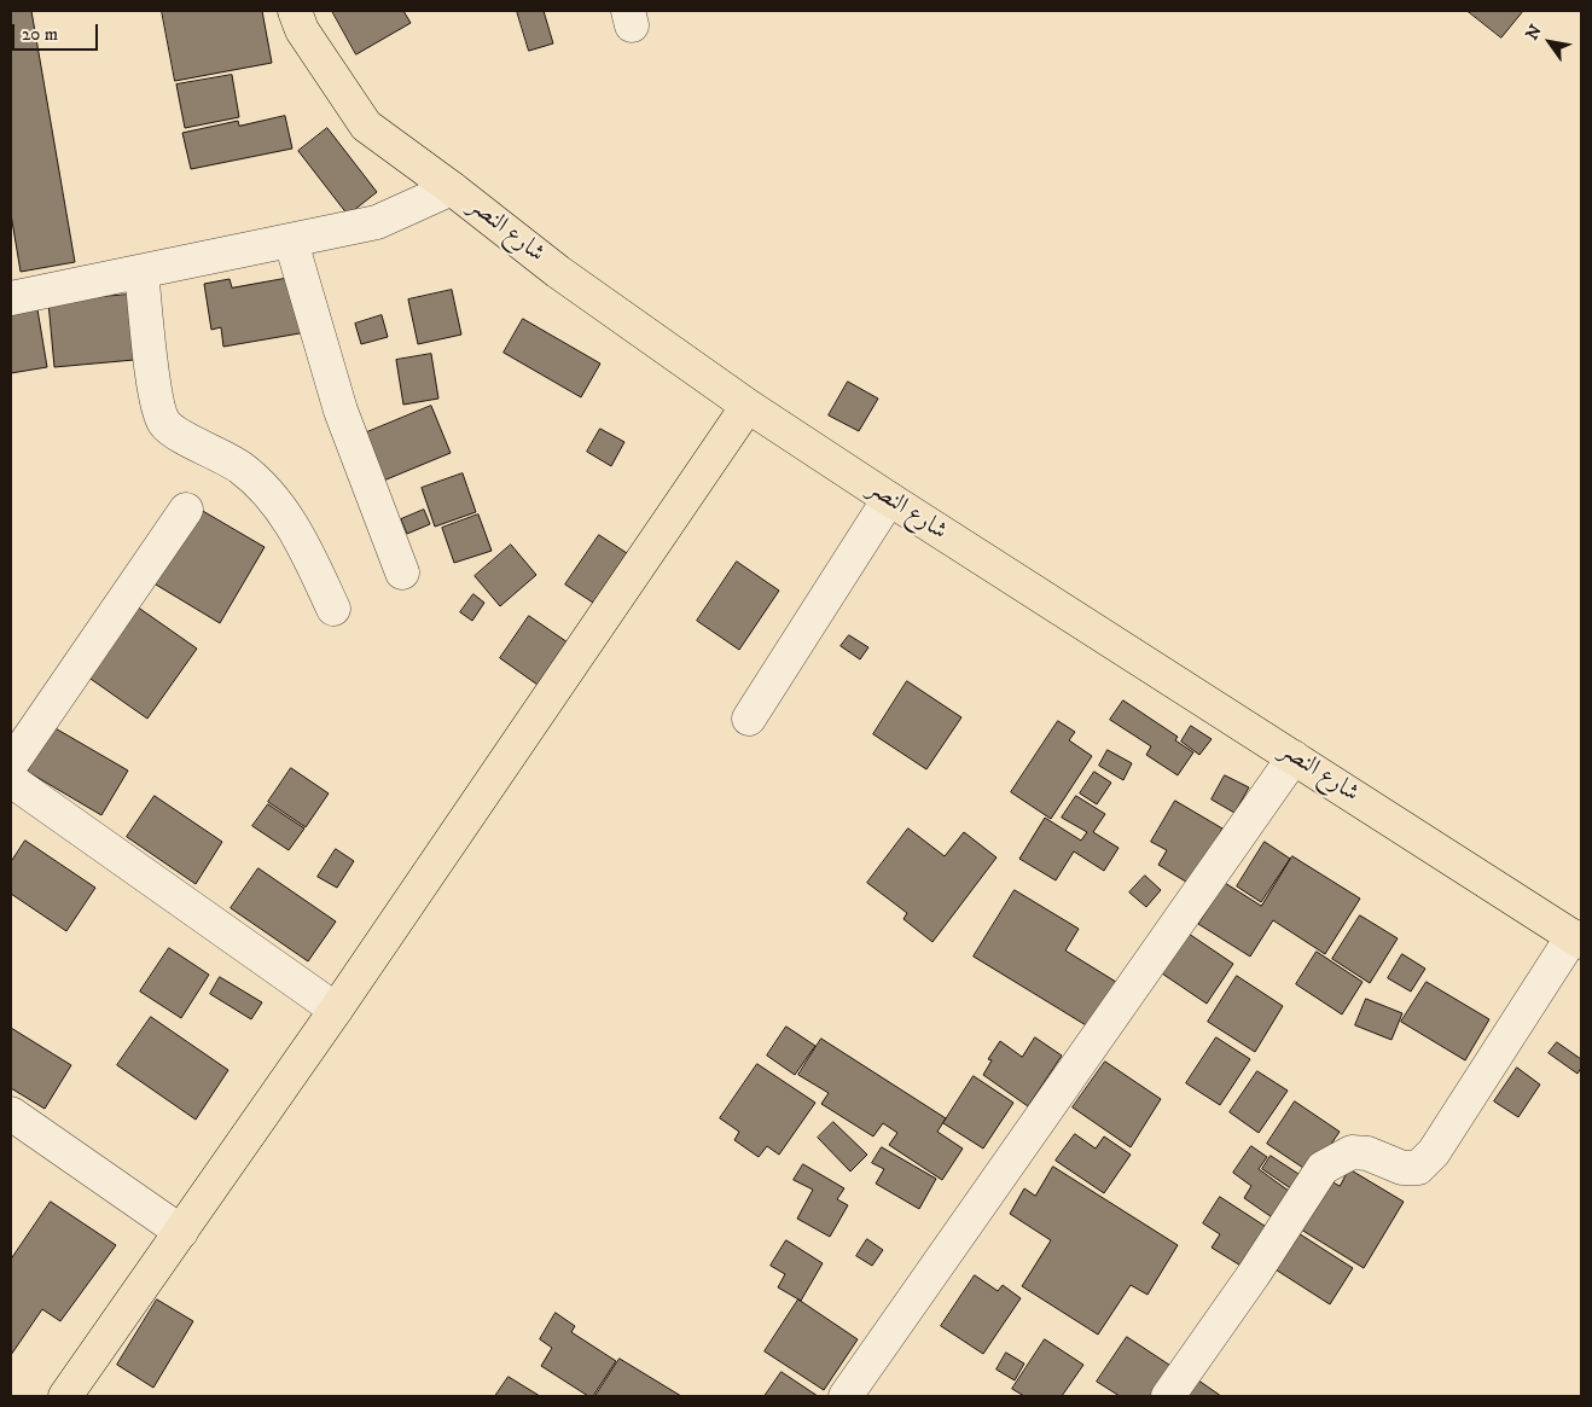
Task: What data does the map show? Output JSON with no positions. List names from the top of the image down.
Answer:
{
  "streets": {
    "main road": ["شارع النصر"]
  },
  "scale_bar": "20 m",
  "north": "top left"
}
